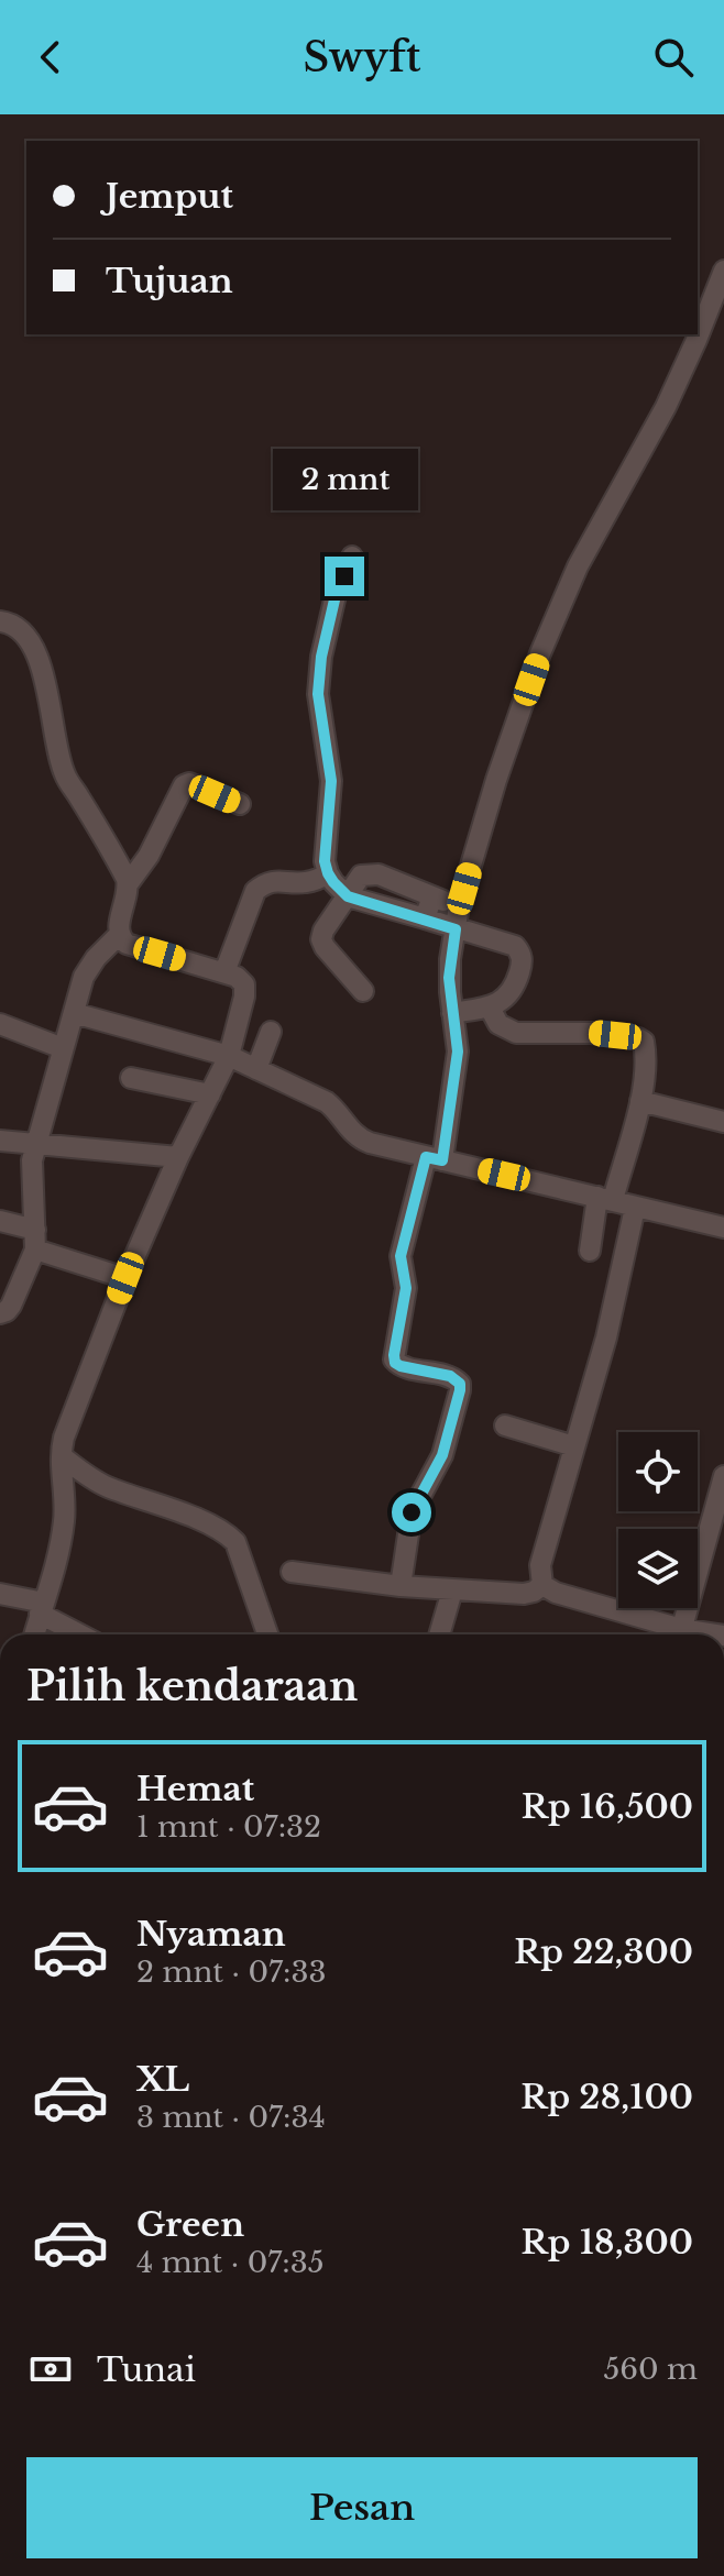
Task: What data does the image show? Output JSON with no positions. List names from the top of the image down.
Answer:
{
  "page": {
    "header": "Swyft",
    "banner": ["Jemput", "Tujuan"],
    "bubble": "2 mnt",
    "heading": "Pilih kendaraan",
    "list": [
      {
        "name": "Hemat",
        "note": "1 mnt · 07:32",
        "value": "Rp 16,500"
      },
      {
        "name": "Nyaman",
        "note": "2 mnt · 07:33",
        "value": "Rp 22,300"
      },
      {
        "name": "XL",
        "note": "3 mnt · 07:34",
        "value": "Rp 28,100"
      },
      {
        "name": "Green",
        "note": "4 mnt · 07:35",
        "value": "Rp 18,300"
      }
    ],
    "pay": ["Tunai", "560 m"],
    "buttons": "Pesan"
  }
}
